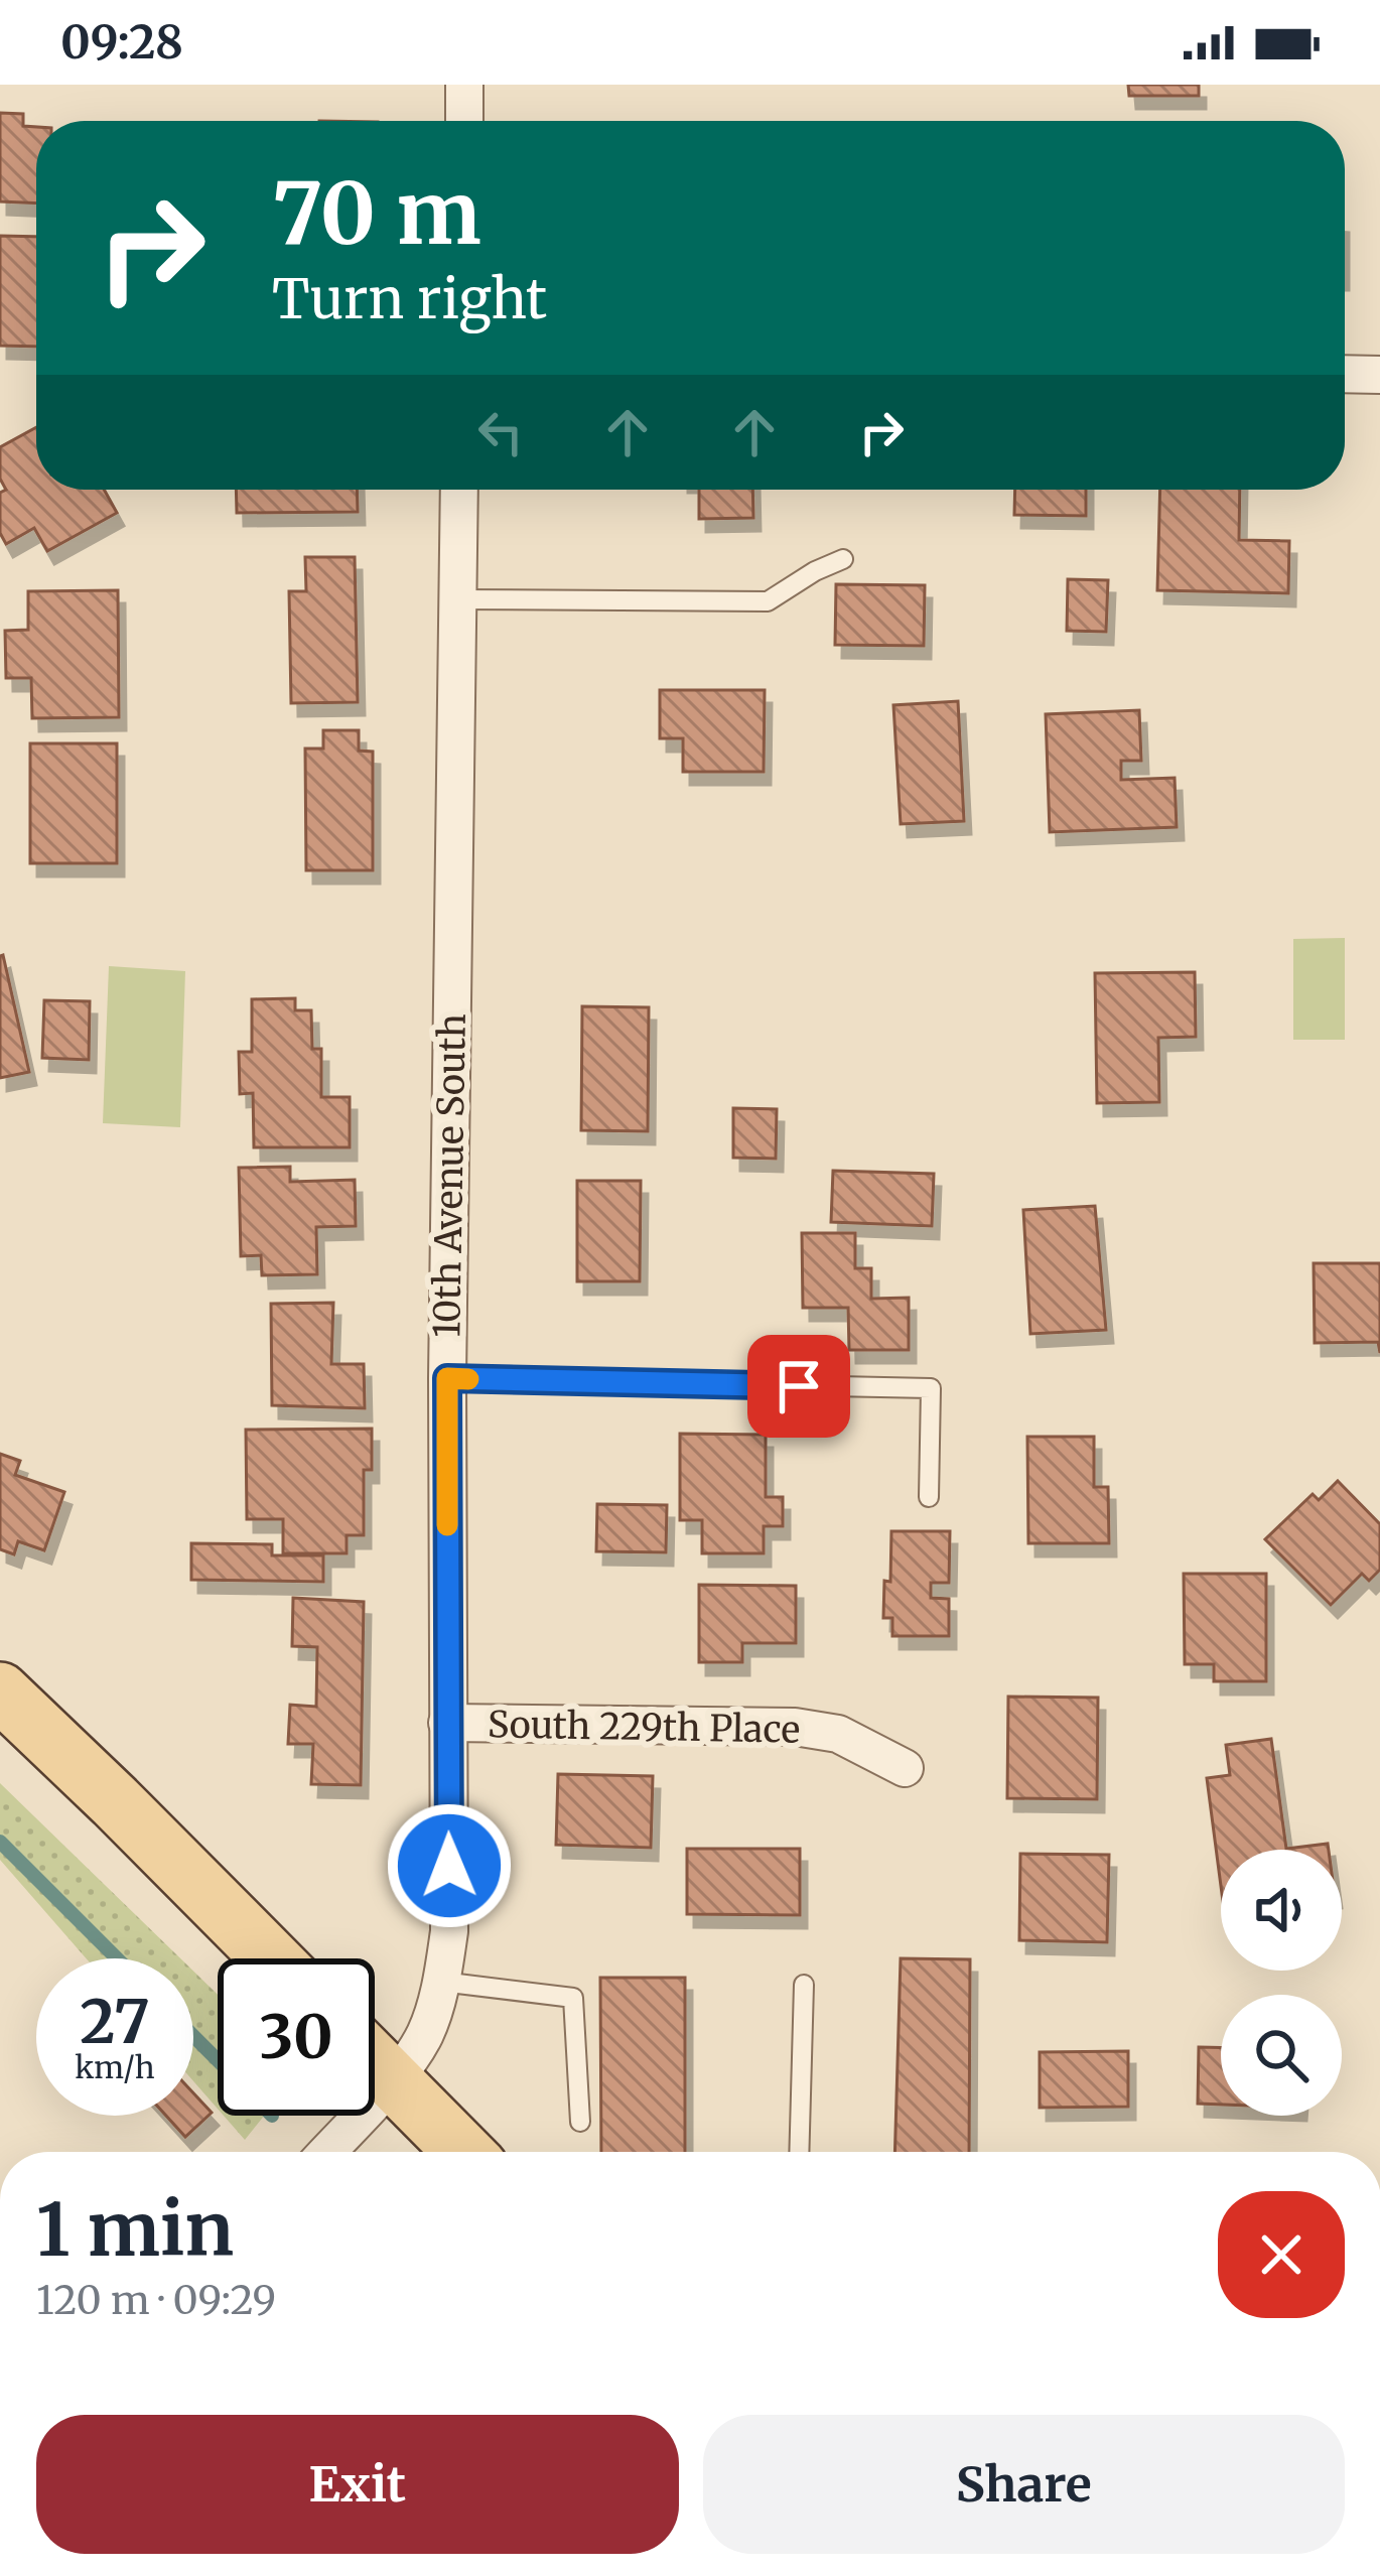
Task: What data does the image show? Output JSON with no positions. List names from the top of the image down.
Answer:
{
  "streets": {
    "street": ["10th Avenue South", "South 229th Place"]
  },
  "crossings": [
    ["10th Avenue South", "South 229th Place"]
  ],
  "page": {
    "status": "09:28",
    "turn": ["70 m", "Turn right"],
    "speed": "27 km/h",
    "limit": "30",
    "heading": ["1 min", "120 m · 09:29"],
    "buttons": ["Exit", "Share"]
  }
}
